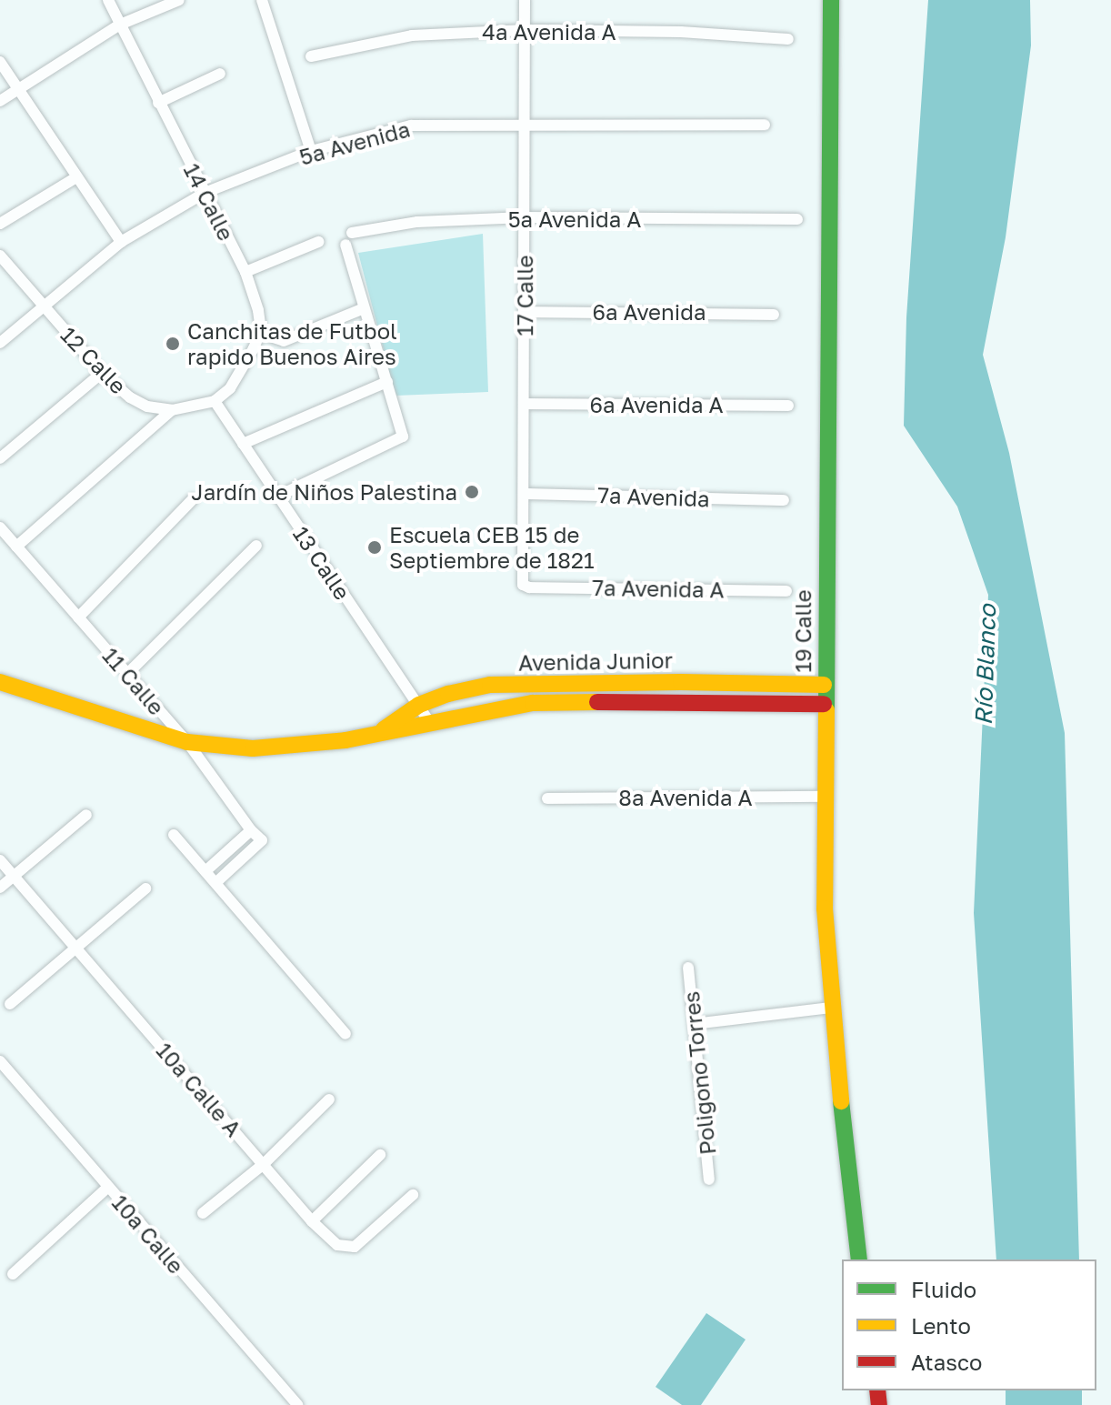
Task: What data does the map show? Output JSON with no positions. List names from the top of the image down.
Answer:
{
  "streets": {
    "main road": ["19 Calle", "Avenida Junior"],
    "street": [
      "4a Avenida A",
      "5a Avenida",
      "14 Calle",
      "5a Avenida A",
      "17 Calle",
      "6a Avenida",
      "12 Calle",
      "6a Avenida A",
      "7a Avenida",
      "13 Calle",
      "7a Avenida A",
      "11 Calle",
      "8a Avenida A",
      "Poligono Torres",
      "10a Calle A",
      "10a Calle"
    ]
  },
  "crossings": [
    ["4a Avenida A", "17 Calle"],
    ["5a Avenida", "14 Calle"],
    ["5a Avenida", "17 Calle"],
    ["5a Avenida", "12 Calle"],
    ["5a Avenida", "13 Calle"],
    ["14 Calle", "12 Calle"],
    ["14 Calle", "13 Calle"],
    ["5a Avenida A", "17 Calle"],
    ["17 Calle", "6a Avenida"],
    ["17 Calle", "6a Avenida A"],
    ["17 Calle", "7a Avenida"],
    ["17 Calle", "7a Avenida A"],
    ["12 Calle", "13 Calle"],
    ["13 Calle", "Avenida Junior"],
    ["19 Calle", "Avenida Junior"],
    ["19 Calle", "8a Avenida A"],
    ["Avenida Junior", "11 Calle"]
  ],
  "water": ["Río Blanco"],
  "places": ["Canchitas de Futbol rapido Buenos Aires", "Jardín de Niños Palestina", "Escuela CEB 15 de Septiembre de 1821"],
  "legend": ["Fluido", "Lento", "Atasco"]
}
